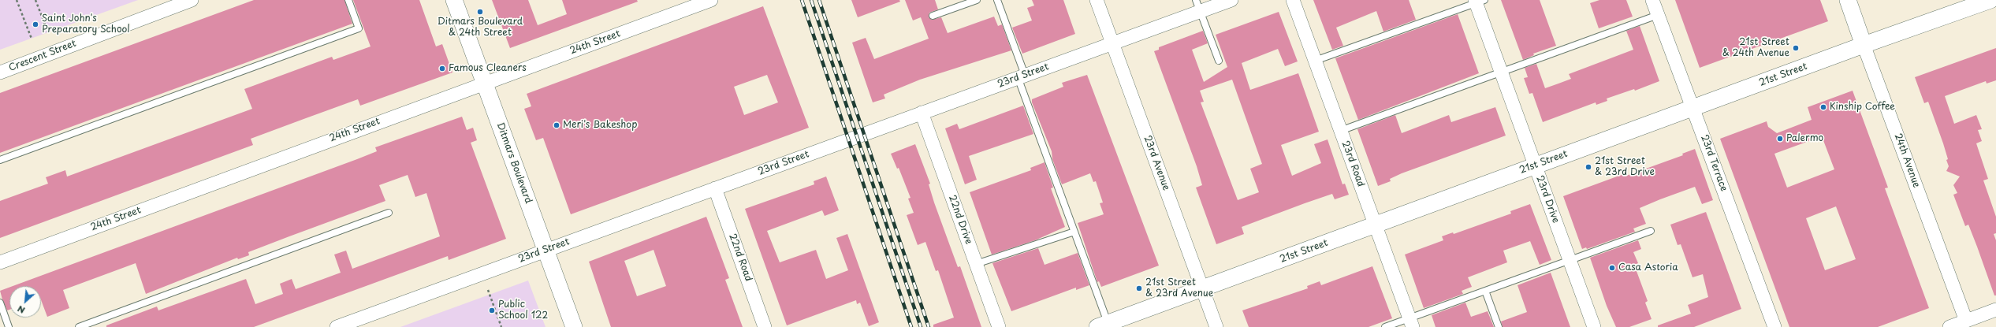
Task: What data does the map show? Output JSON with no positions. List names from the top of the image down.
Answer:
{
  "streets": {
    "street": [
      "24th Street",
      "Crescent Street",
      "21st Street",
      "23rd Street",
      "24th Avenue",
      "Ditmars Boulevard",
      "23rd Avenue",
      "23rd Terrace",
      "23rd Road",
      "23rd Drive",
      "22nd Drive",
      "22nd Road"
    ]
  },
  "crossings": [
    ["24th Street", "Ditmars Boulevard"],
    ["21st Street", "24th Avenue"],
    ["21st Street", "23rd Avenue"],
    ["21st Street", "23rd Terrace"],
    ["21st Street", "23rd Road"],
    ["21st Street", "23rd Drive"],
    ["23rd Street", "Ditmars Boulevard"],
    ["23rd Street", "23rd Avenue"],
    ["23rd Street", "22nd Drive"],
    ["23rd Street", "22nd Road"]
  ],
  "places": [
    "Ditmars Boulevard & 24th Street",
    "Saint John's Preparatory School",
    "21st Street & 24th Avenue",
    "Famous Cleaners",
    "Kinship Coffee",
    "Meri's Bakeshop",
    "Palermo",
    "21st Street & 23rd Drive",
    "Casa Astoria",
    "21st Street & 23rd Avenue",
    "Public School 122"
  ],
  "north": "bottom left"
}
